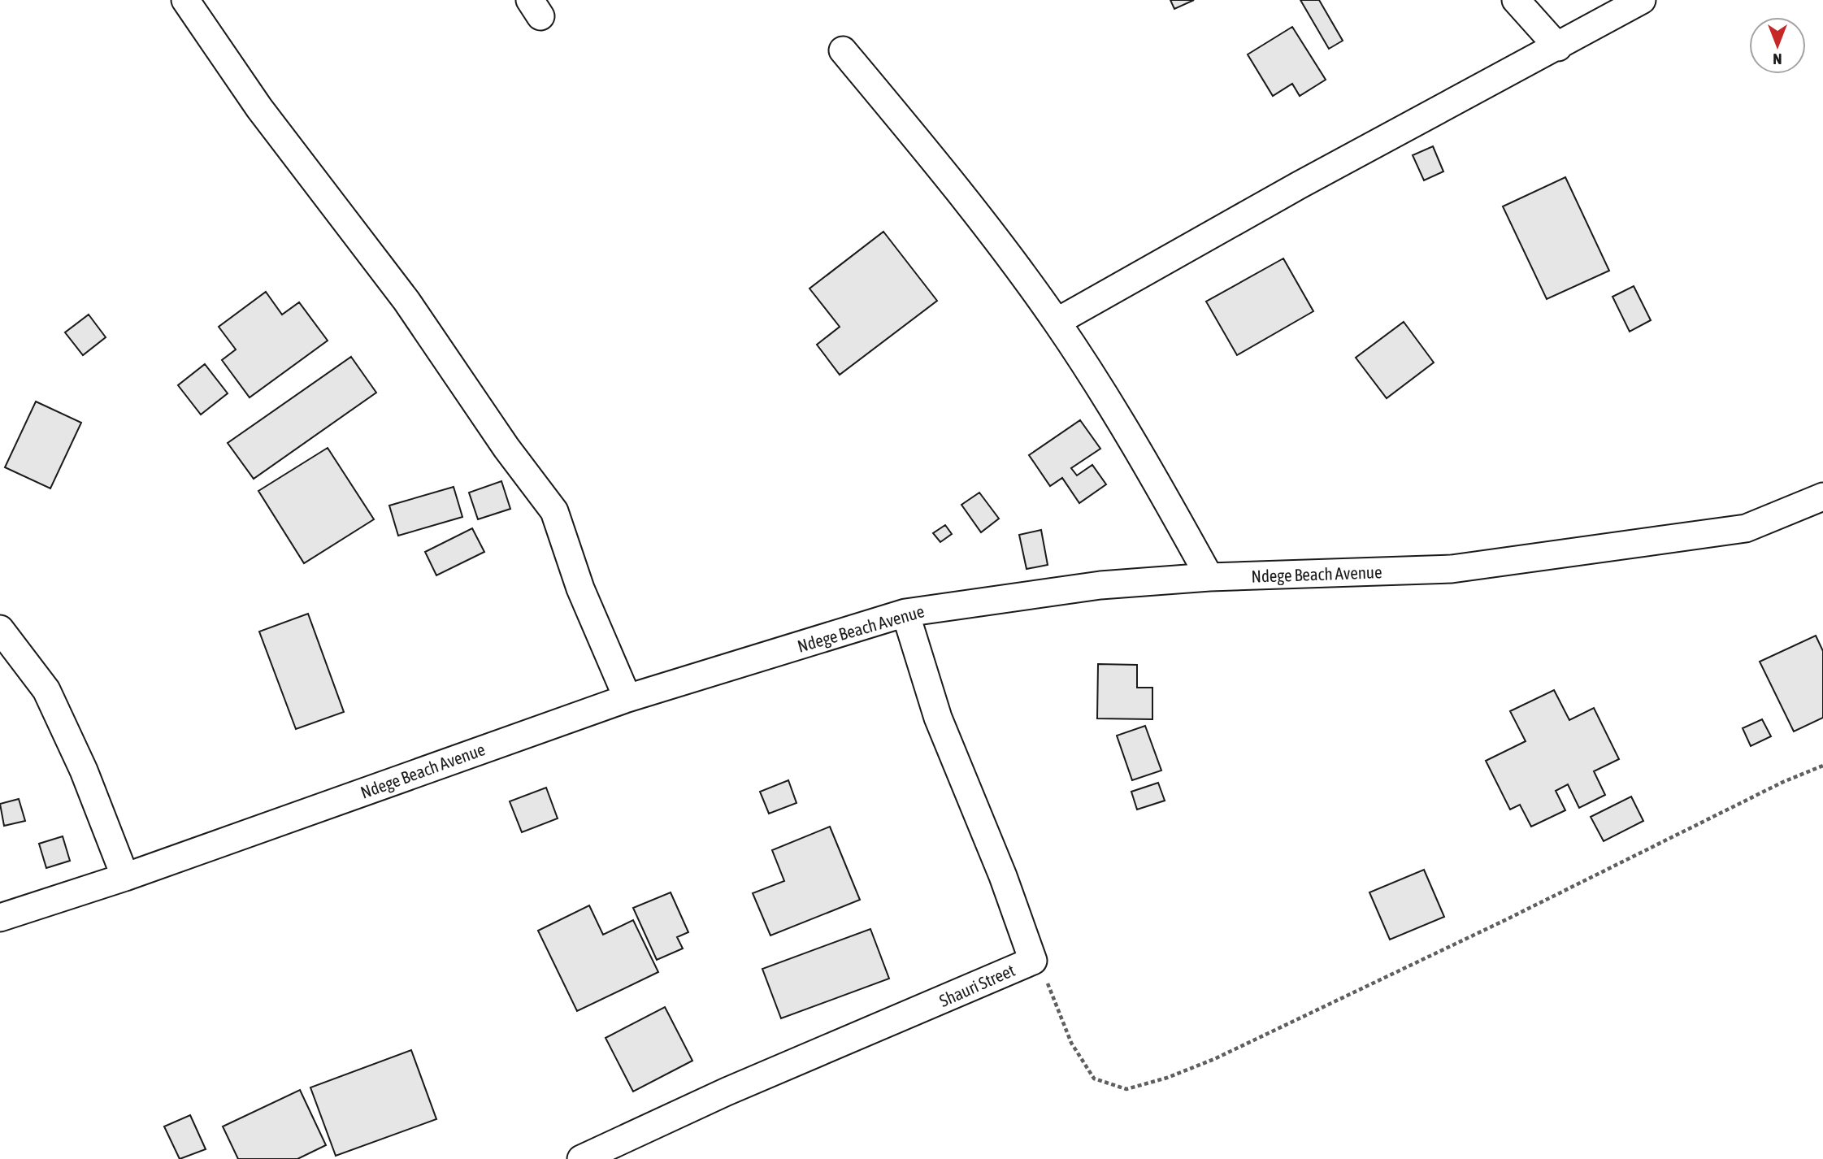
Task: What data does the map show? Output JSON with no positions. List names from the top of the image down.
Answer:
{
  "streets": {
    "street": ["Ndege Beach Avenue", "Shauri Street"]
  },
  "crossings": [
    ["Ndege Beach Avenue", "Shauri Street"]
  ],
  "north": "bottom"
}
